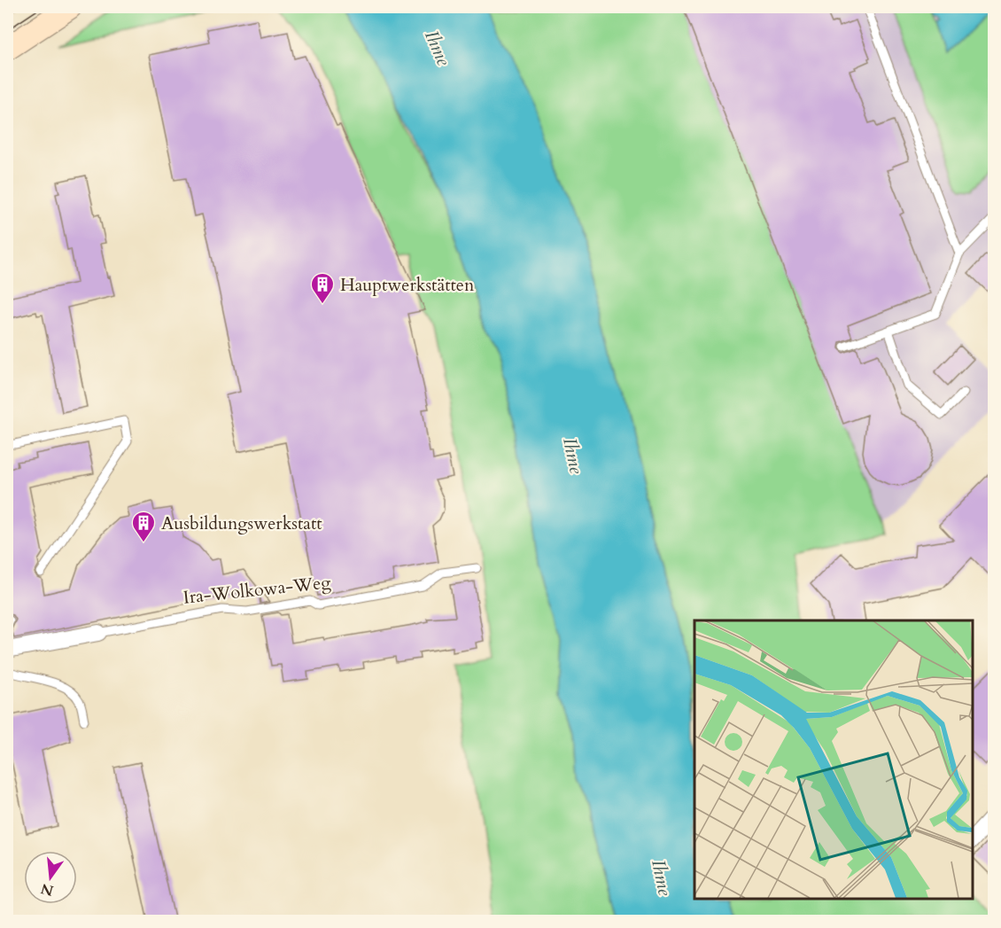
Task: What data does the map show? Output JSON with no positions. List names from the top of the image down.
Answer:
{
  "streets": {
    "street": ["Ira-Wolkowa-Weg"]
  },
  "water": ["Ihme"],
  "places": {
    "building": ["Hauptwerkstätten", "Ausbildungswerkstatt"]
  },
  "north": "bottom"
}
